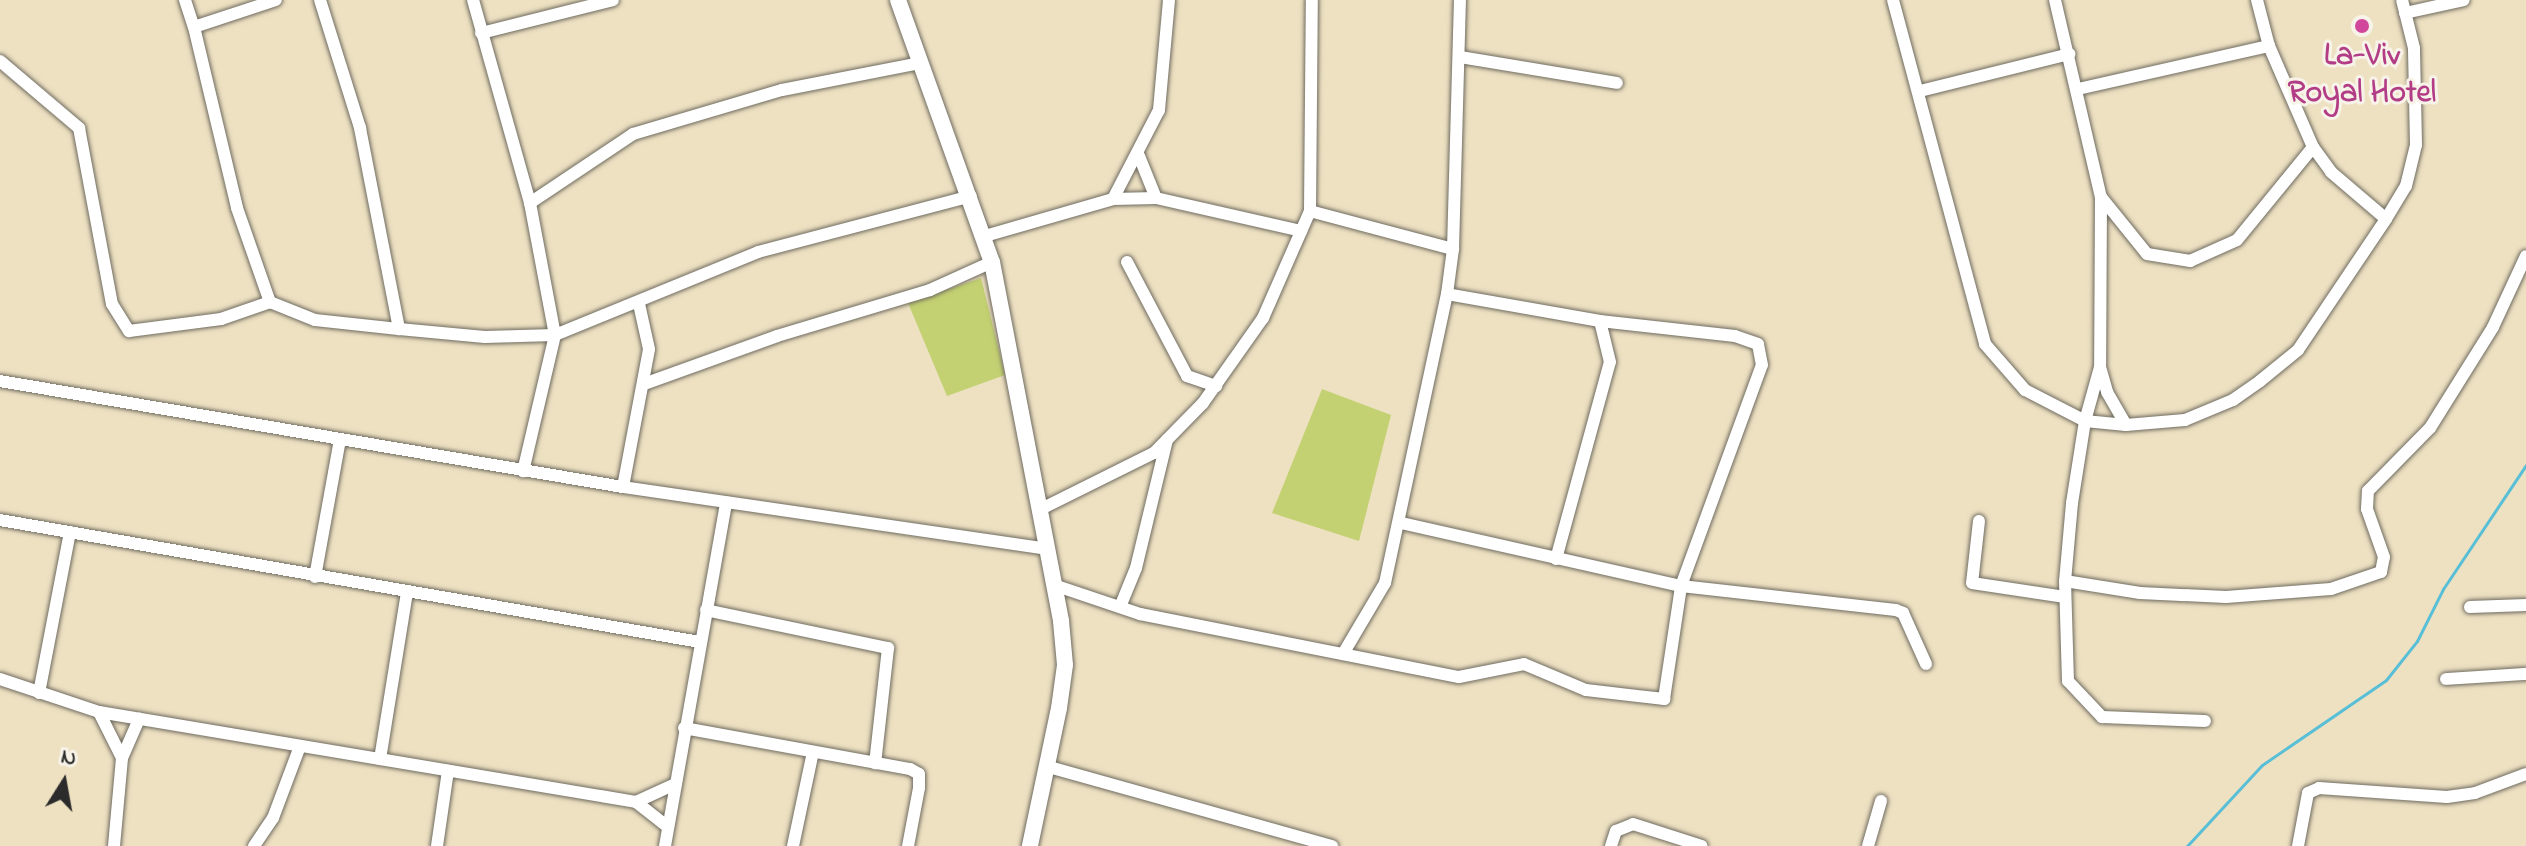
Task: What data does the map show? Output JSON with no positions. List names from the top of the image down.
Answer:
{
  "places": ["La-Viv Royal Hotel"],
  "north": "top"
}
